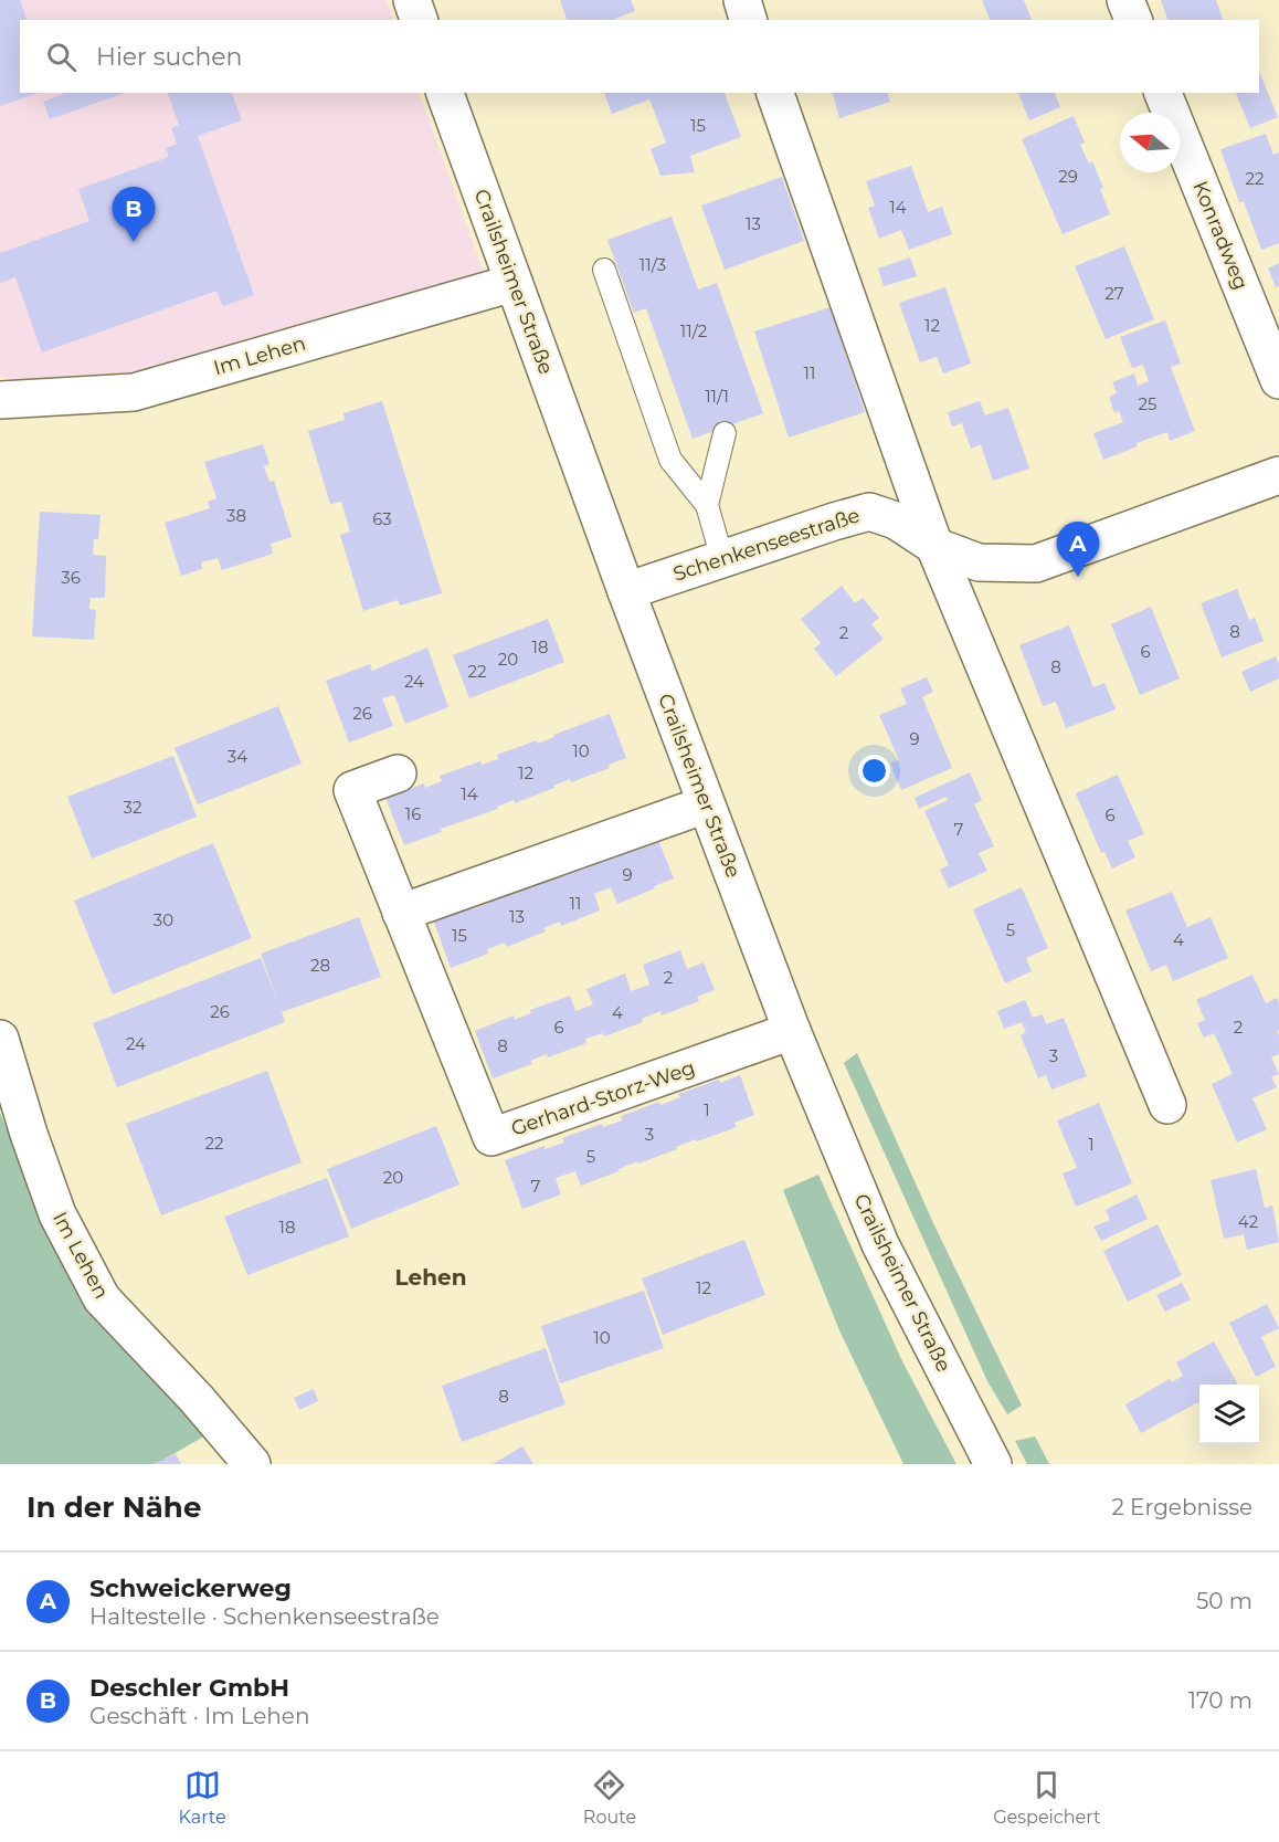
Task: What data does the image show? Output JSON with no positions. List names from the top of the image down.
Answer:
{
  "streets": {
    "street": [
      "Konradweg",
      "Crailsheimer Straße",
      "Im Lehen",
      "Schenkenseestraße",
      "Gerhard-Storz-Weg"
    ]
  },
  "crossings": [
    ["Crailsheimer Straße", "Im Lehen"],
    ["Crailsheimer Straße", "Schenkenseestraße"],
    ["Crailsheimer Straße", "Gerhard-Storz-Weg"]
  ],
  "districts": ["Lehen"],
  "house_numbers": [
    "15",
    "29",
    "22",
    "14",
    "13",
    "11/3",
    "27",
    "12",
    "11/2",
    "11",
    "11/1",
    "25",
    "38",
    "63",
    "36",
    "8",
    "2",
    "18",
    "6",
    "20",
    "8",
    "22",
    "24",
    "26",
    "9",
    "10",
    "34",
    "12",
    "14",
    "32",
    "16",
    "6",
    "7",
    "9",
    "11",
    "13",
    "30",
    "5",
    "15",
    "4",
    "28",
    "2",
    "26",
    "4",
    "6",
    "2",
    "24",
    "8",
    "3",
    "1",
    "3",
    "22",
    "1",
    "5",
    "20",
    "7",
    "42",
    "18",
    "12",
    "10",
    "8"
  ],
  "north": "left",
  "page": {
    "search": "Hier suchen",
    "pins": ["B", "A"],
    "heading": ["In der Nähe", "2 Ergebnisse"],
    "list": [
      {
        "mark": "A",
        "name": "Schweickerweg",
        "note": "Haltestelle · Schenkenseestraße",
        "value": "50 m"
      },
      {
        "mark": "B",
        "name": "Deschler GmbH",
        "note": "Geschäft · Im Lehen",
        "value": "170 m"
      }
    ],
    "nav": ["Karte", "Route", "Gespeichert"]
  }
}
